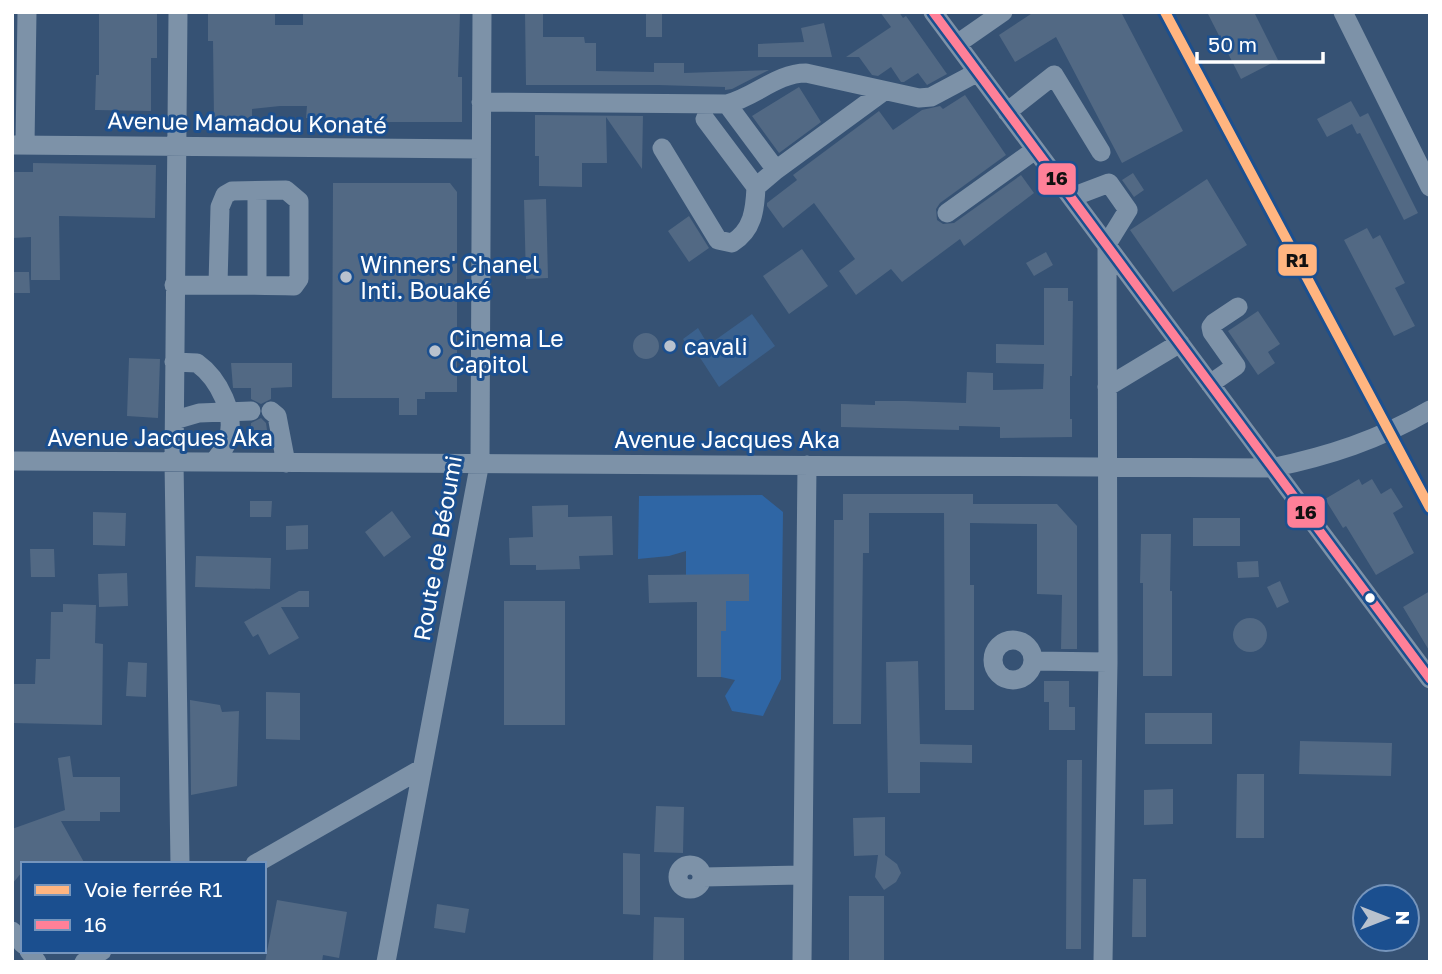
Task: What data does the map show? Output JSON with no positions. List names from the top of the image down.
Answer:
{
  "streets": {
    "street": ["Avenue Mamadou Konaté", "Avenue Jacques Aka", "Route de Béoumi"]
  },
  "crossings": [
    ["Avenue Mamadou Konaté", "Route de Béoumi"],
    ["Avenue Jacques Aka", "Route de Béoumi"]
  ],
  "places": ["Winners' Chanel Inti. Bouaké", "cavali", "Cinema Le Capitol"],
  "lines": ["rail line R1", "transit line 16"],
  "legend": ["Voie ferrée R1", "16"],
  "scale_bar": "50 m",
  "north": "right"
}
